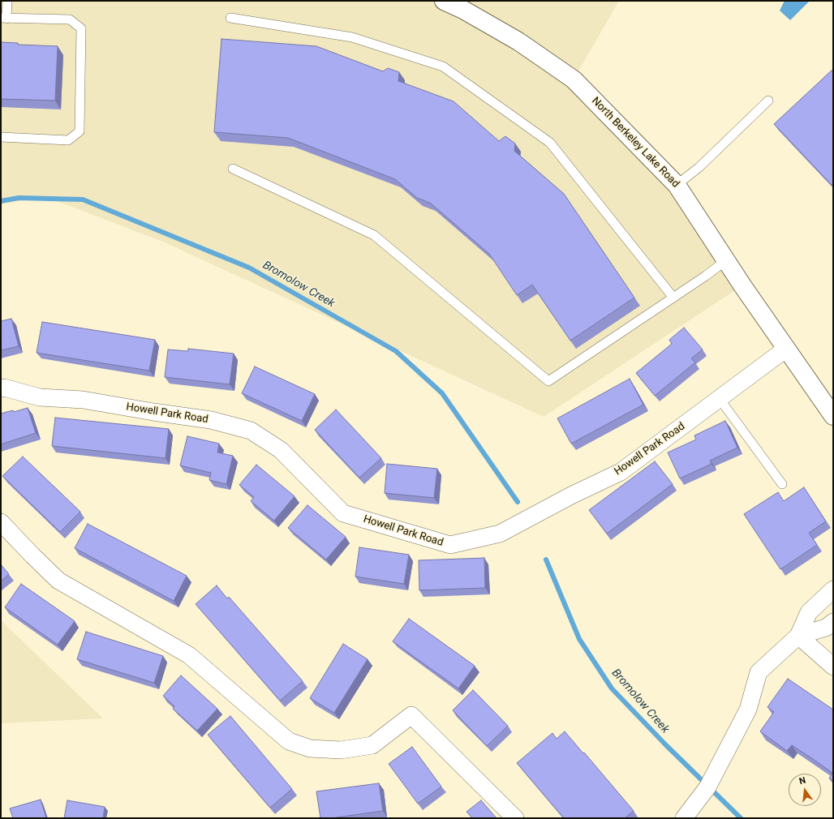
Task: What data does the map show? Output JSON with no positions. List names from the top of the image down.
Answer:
{
  "streets": {
    "street": ["North Berkeley Lake Road", "Howell Park Road"]
  },
  "crossings": [
    ["North Berkeley Lake Road", "Howell Park Road"]
  ],
  "water": ["Bromolow Creek"],
  "north": "top"
}
